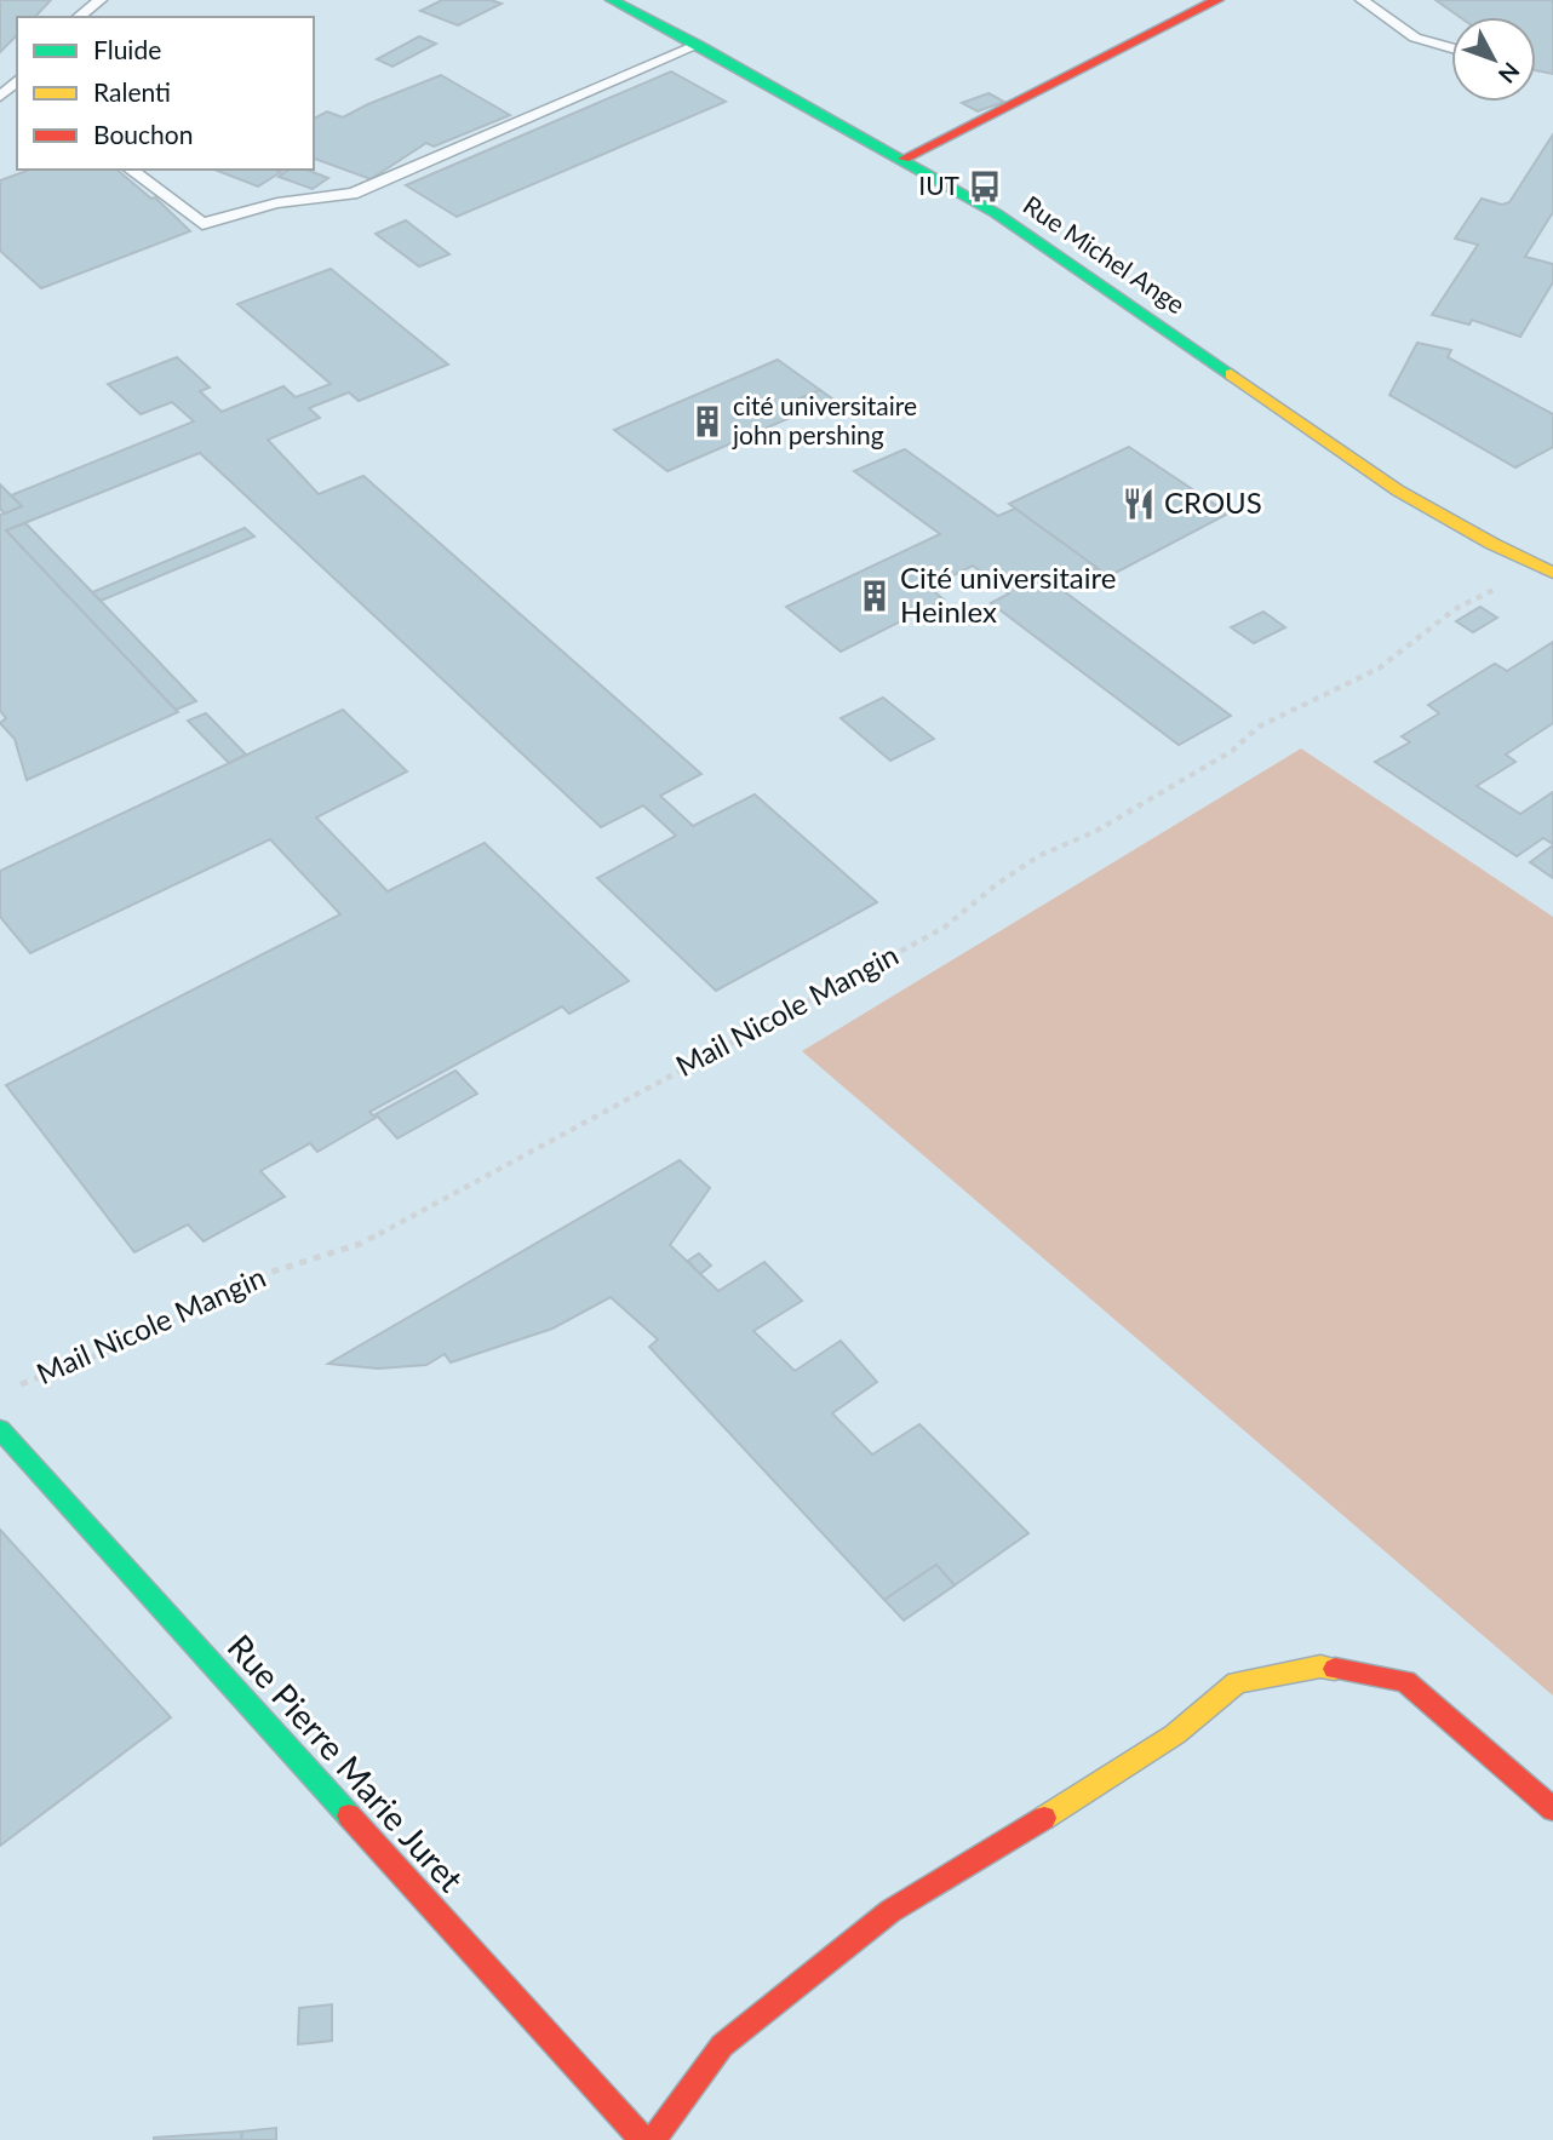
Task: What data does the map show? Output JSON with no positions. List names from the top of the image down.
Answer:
{
  "streets": {
    "street": ["Rue Michel Ange", "Rue Pierre Marie Juret"],
    "path": ["Mail Nicole Mangin"]
  },
  "crossings": [
    ["Rue Michel Ange", "Mail Nicole Mangin"]
  ],
  "places": {
    "bus stop": ["IUT"],
    "building": ["cité universitaire john pershing", "Cité universitaire Heinlex"],
    "restaurant": ["CROUS"]
  },
  "legend": ["Fluide", "Ralenti", "Bouchon"],
  "north": "bottom right"
}
